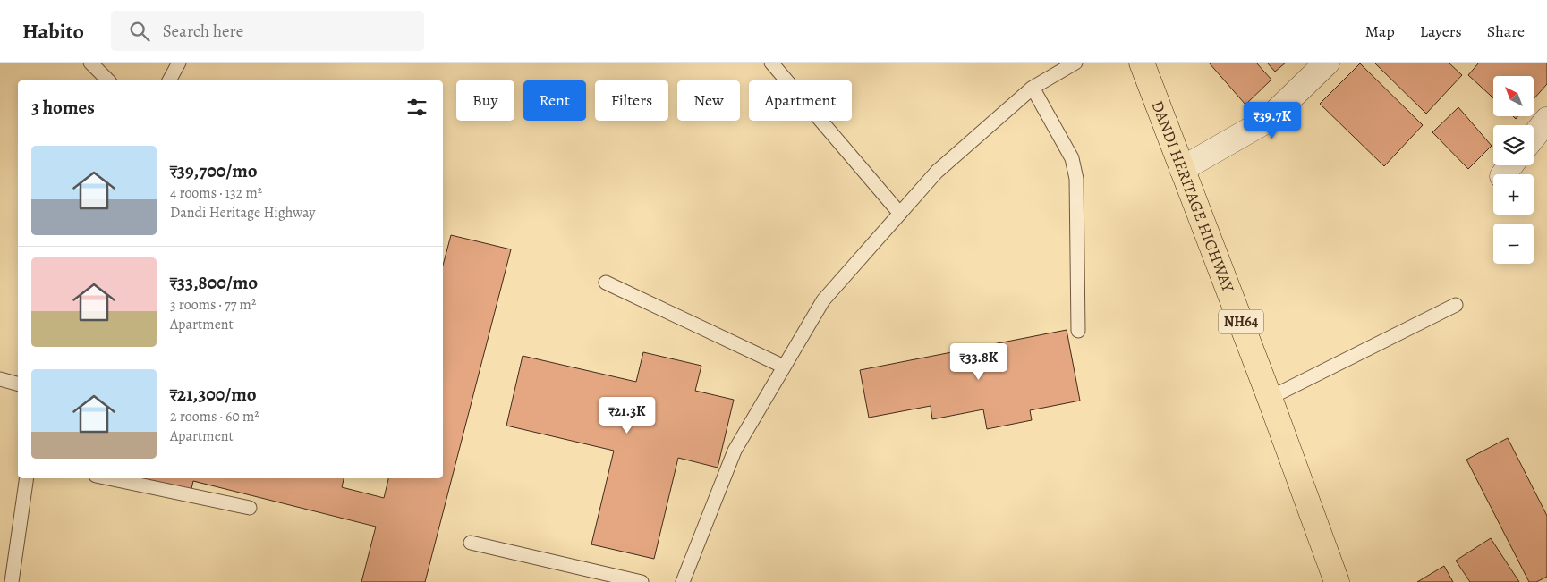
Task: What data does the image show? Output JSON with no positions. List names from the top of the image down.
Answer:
{
  "streets": {
    "highway": ["DANDI HERITAGE HIGHWAY", "NH64"]
  },
  "north": "top left",
  "page": {
    "header": "Habito",
    "search": "Search here",
    "nav": ["Map", "Layers", "Share"],
    "map_buttons": ["+", "−"],
    "chip": [
      "Buy",
      "Rent",
      "Filters",
      "New",
      "Apartment"
    ],
    "heading": "3 homes",
    "price": ["₹39.7K", "₹33.8K", "₹21.3K"],
    "list": [
      {
        "name": "₹39,700/mo",
        "note": "4 rooms · 132 m² · Dandi Heritage Highway"
      },
      {
        "name": "₹33,800/mo",
        "note": "3 rooms · 77 m² · Apartment"
      },
      {
        "name": "₹21,300/mo",
        "note": "2 rooms · 60 m² · Apartment"
      }
    ]
  }
}
